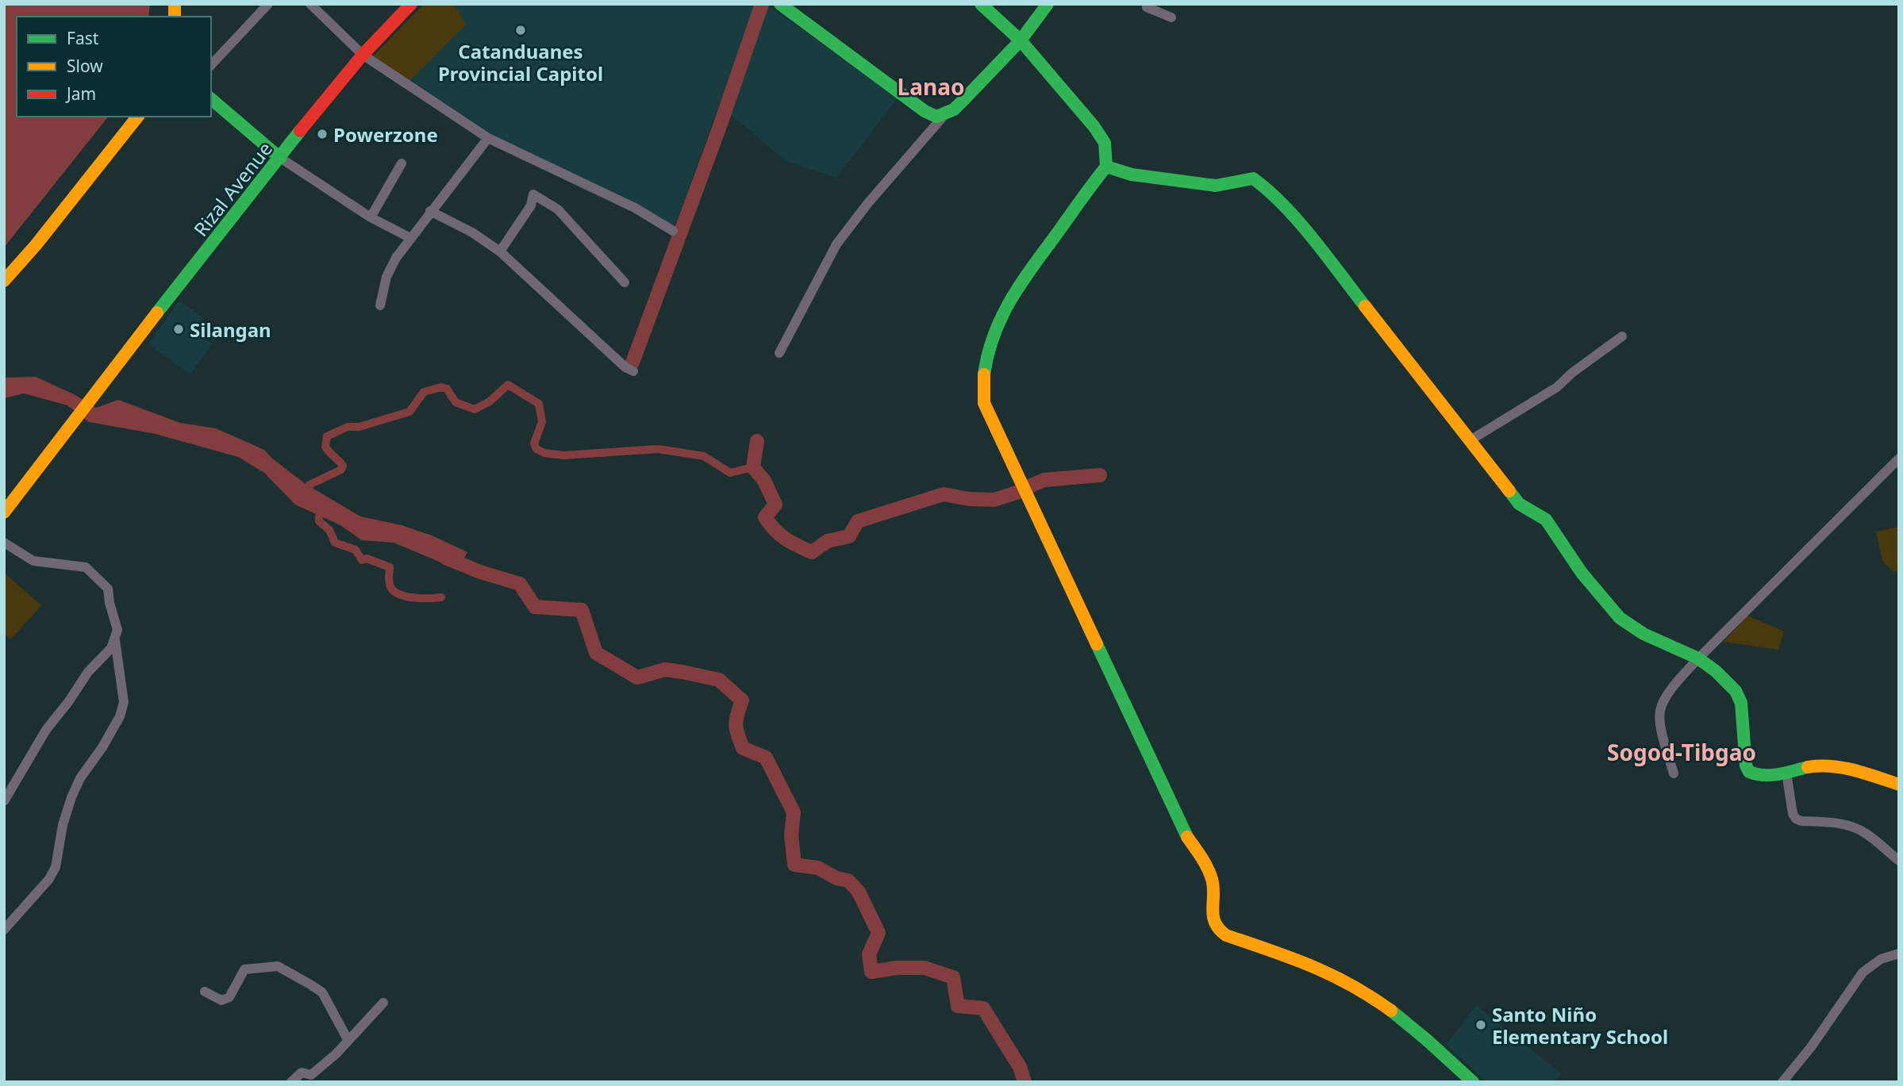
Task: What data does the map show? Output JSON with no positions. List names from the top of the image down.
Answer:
{
  "streets": {
    "street": ["Rizal Avenue"]
  },
  "districts": ["Lanao", "Sogod-Tibgao"],
  "places": [
    "Catanduanes Provincial Capitol",
    "Powerzone",
    "Silangan",
    "Santo Niño Elementary School"
  ],
  "legend": ["Fast", "Slow", "Jam"]
}
